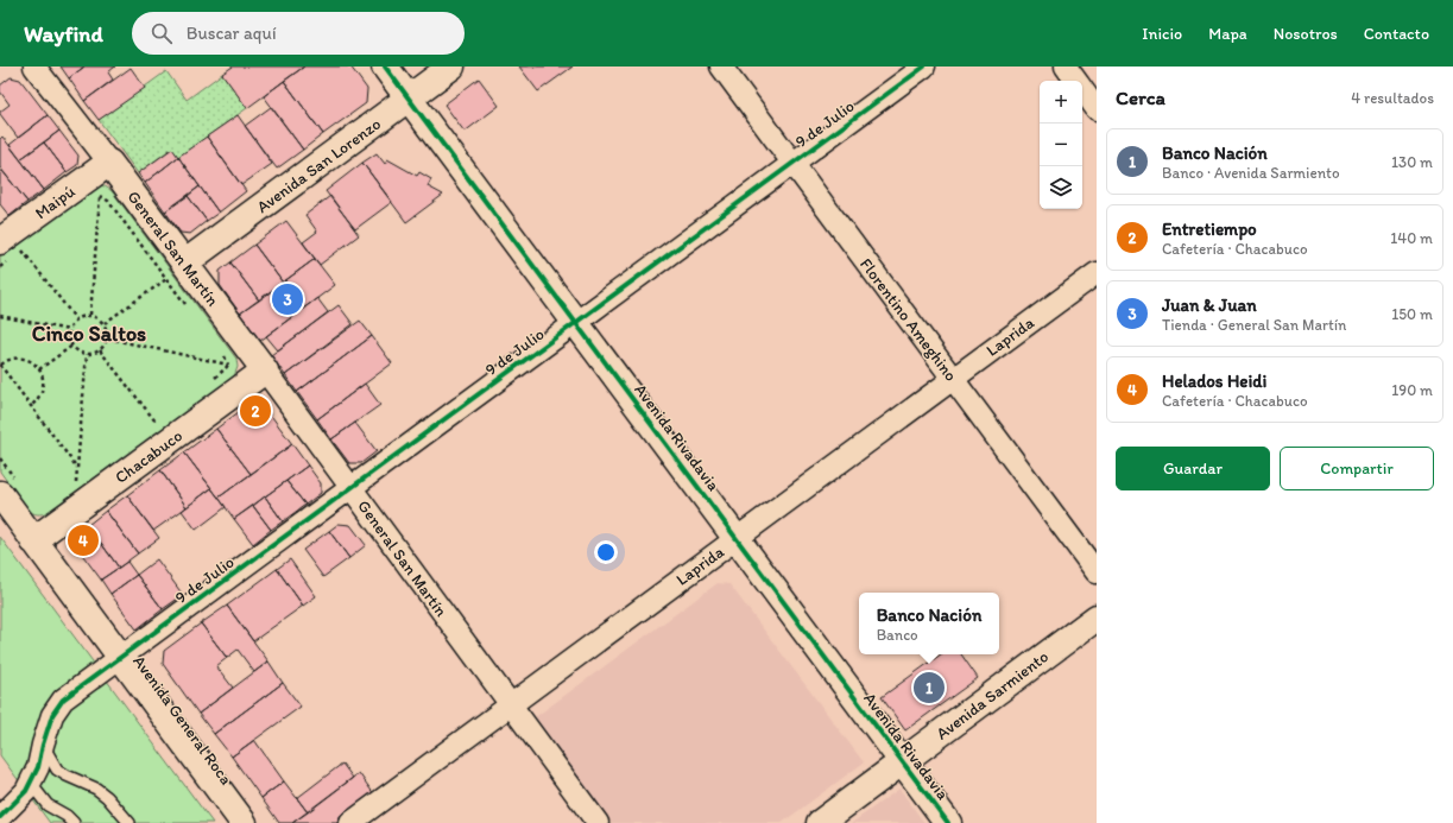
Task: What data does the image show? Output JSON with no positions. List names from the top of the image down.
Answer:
{
  "streets": {
    "main road": [
      "Avenida San Lorenzo",
      "Maipú",
      "General San Martín",
      "Avenida Rivadavia",
      "Chacabuco",
      "Avenida Sarmiento",
      "Avenida General Roca"
    ],
    "street": ["9 de Julio", "Florentino Ameghino", "Laprida"]
  },
  "crossings": [
    ["9 de Julio", "General San Martín"],
    ["9 de Julio", "Florentino Ameghino"],
    ["9 de Julio", "Avenida Rivadavia"],
    ["9 de Julio", "Avenida General Roca"],
    ["Avenida San Lorenzo", "General San Martín"],
    ["Avenida San Lorenzo", "Avenida Rivadavia"],
    ["Maipú", "General San Martín"],
    ["General San Martín", "Laprida"],
    ["General San Martín", "Chacabuco"],
    ["Florentino Ameghino", "Laprida"],
    ["Laprida", "Avenida Rivadavia"],
    ["Avenida Rivadavia", "Avenida Sarmiento"],
    ["Chacabuco", "Avenida General Roca"]
  ],
  "districts": ["Cinco Saltos"],
  "page": {
    "header": "Wayfind",
    "search": "Buscar aquí",
    "nav": [
      "Inicio",
      "Mapa",
      "Nosotros",
      "Contacto"
    ],
    "heading": ["Cerca", "4 resultados"],
    "map_buttons": ["+", "−"],
    "list": [
      {
        "mark": "1",
        "name": "Banco Nación",
        "note": "Banco · Avenida Sarmiento",
        "value": "130 m"
      },
      {
        "mark": "2",
        "name": "Entretiempo",
        "note": "Cafetería · Chacabuco",
        "value": "140 m"
      },
      {
        "mark": "3",
        "name": "Juan & Juan",
        "note": "Tienda · General San Martín",
        "value": "150 m"
      },
      {
        "mark": "4",
        "name": "Helados Heidi",
        "note": "Cafetería · Chacabuco",
        "value": "190 m"
      }
    ],
    "pins": [
      "3",
      "2",
      "4",
      "1"
    ],
    "buttons": ["Guardar", "Compartir"],
    "popup": ["Banco Nación", "Banco"]
  }
}
